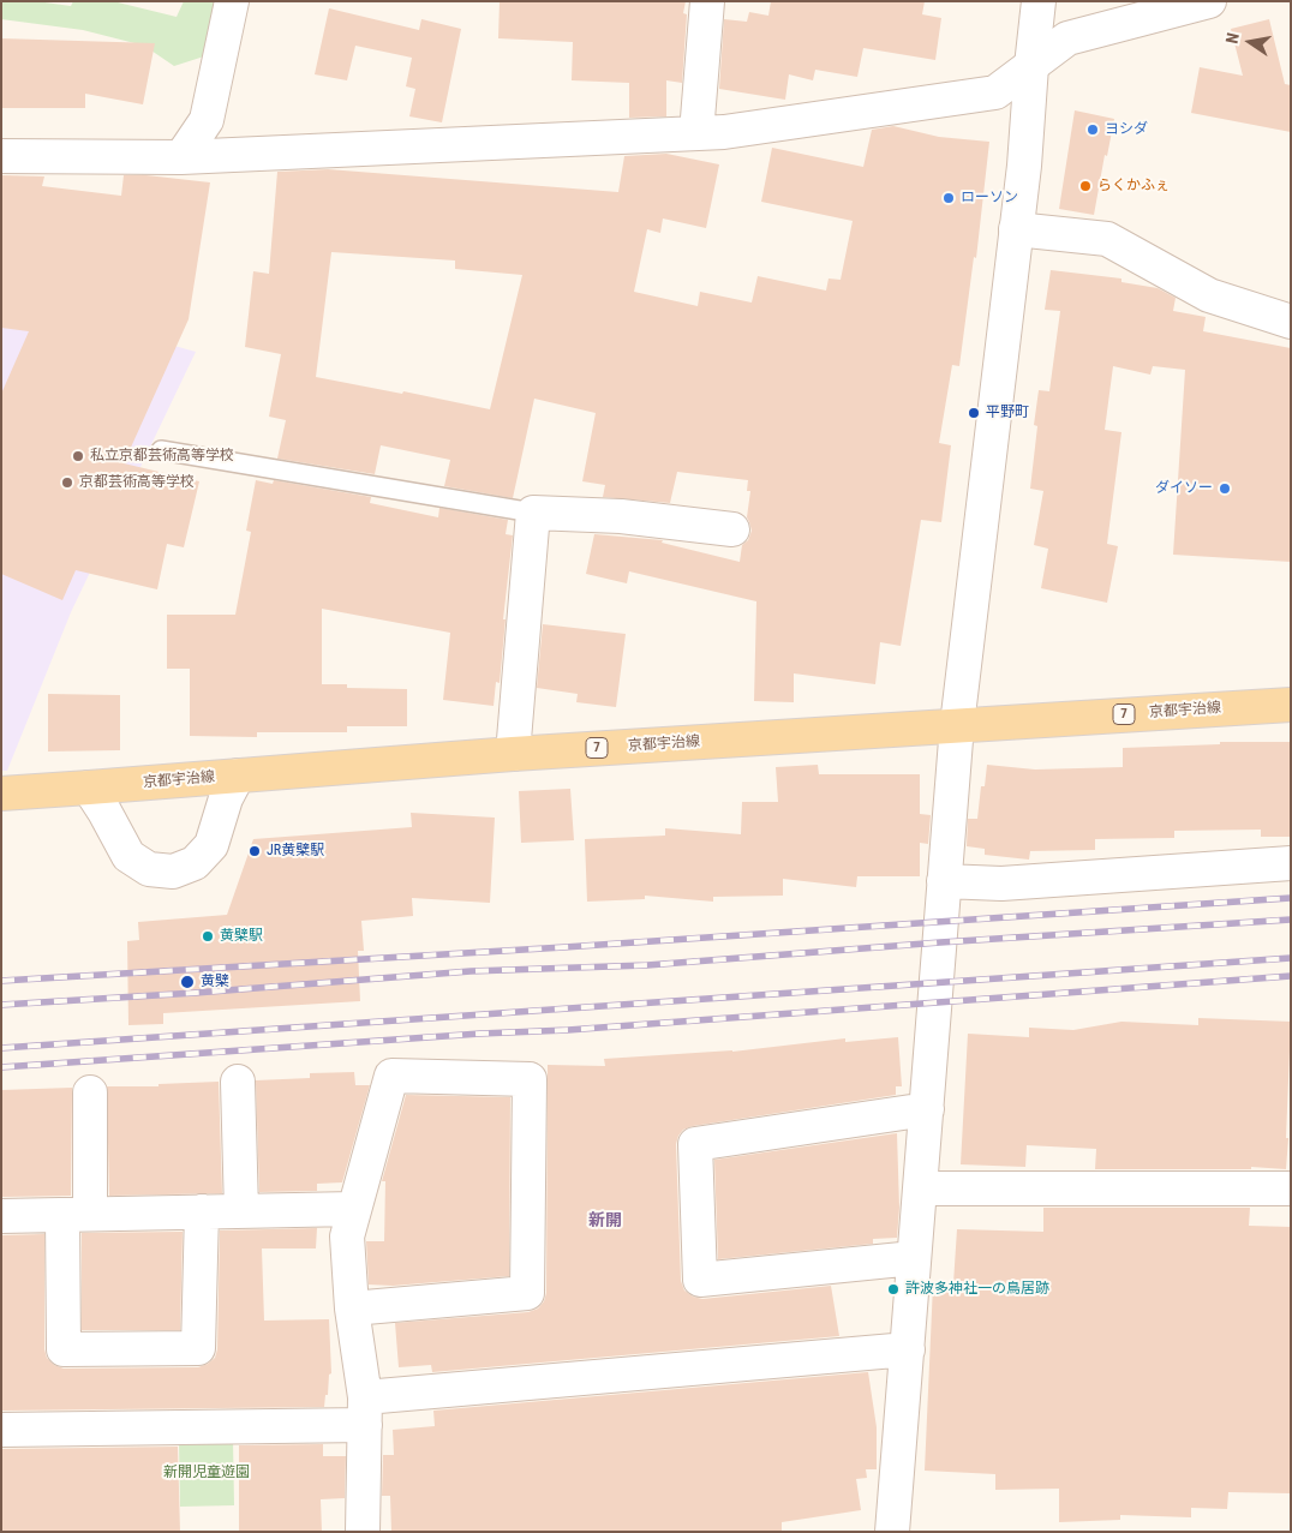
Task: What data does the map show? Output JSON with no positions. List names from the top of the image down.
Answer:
{
  "streets": {
    "main road": ["京都宇治線", "7"]
  },
  "districts": ["新開"],
  "parks": ["新開児童遊園"],
  "places": [
    "ヨシダ",
    "らくかふぇ",
    "ローソン",
    "平野町",
    "私立京都芸術高等学校",
    "京都芸術高等学校",
    "ダイソー",
    "JR黄檗駅",
    "黄檗駅",
    "黄檗",
    "許波多神社一の鳥居跡"
  ],
  "north": "left"
}
